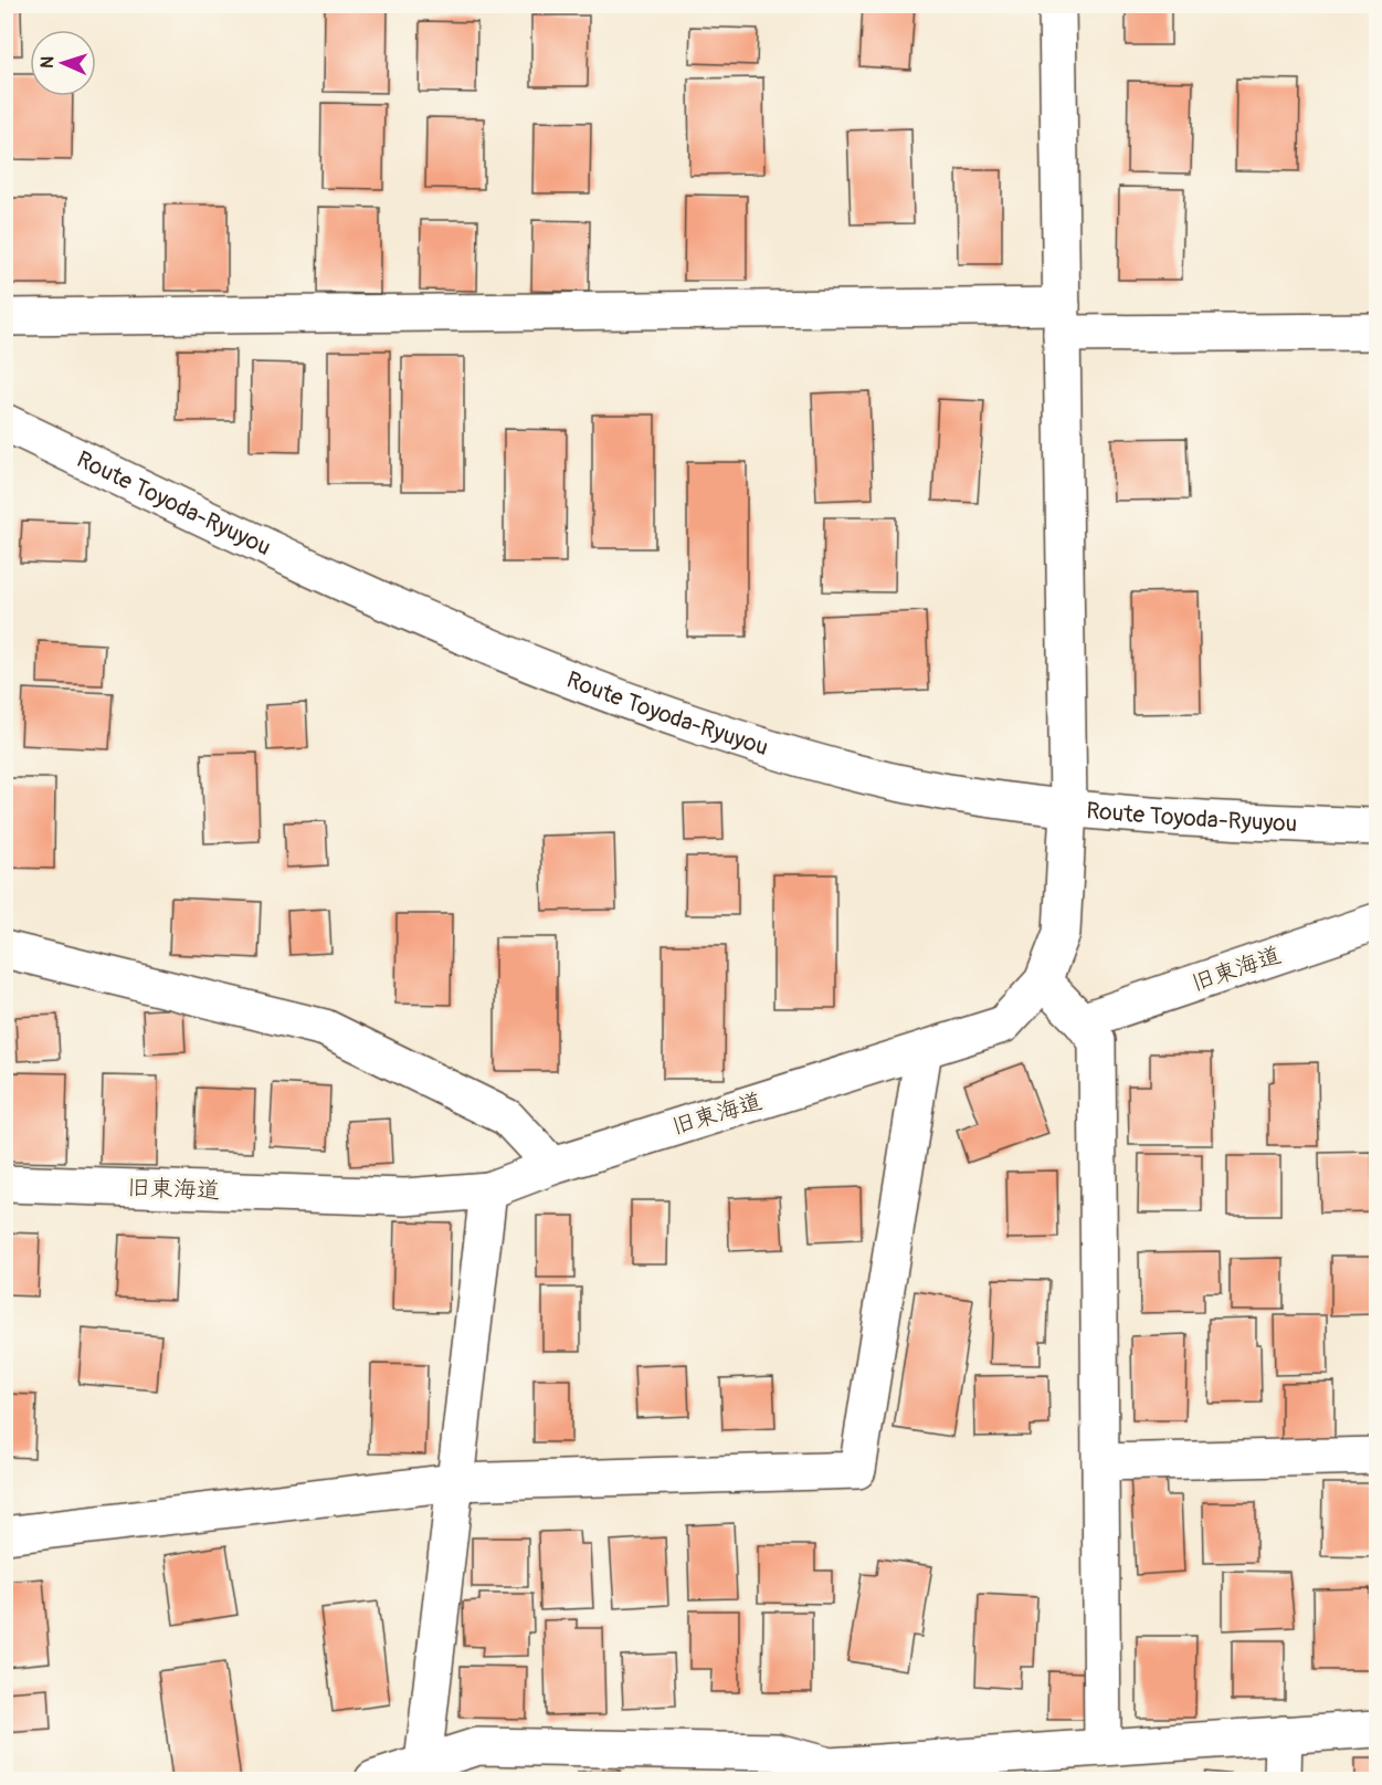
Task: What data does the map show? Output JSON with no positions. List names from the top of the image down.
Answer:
{
  "streets": {
    "street": ["Route Toyoda-Ryuyou", "旧東海道"]
  },
  "north": "left"
}
